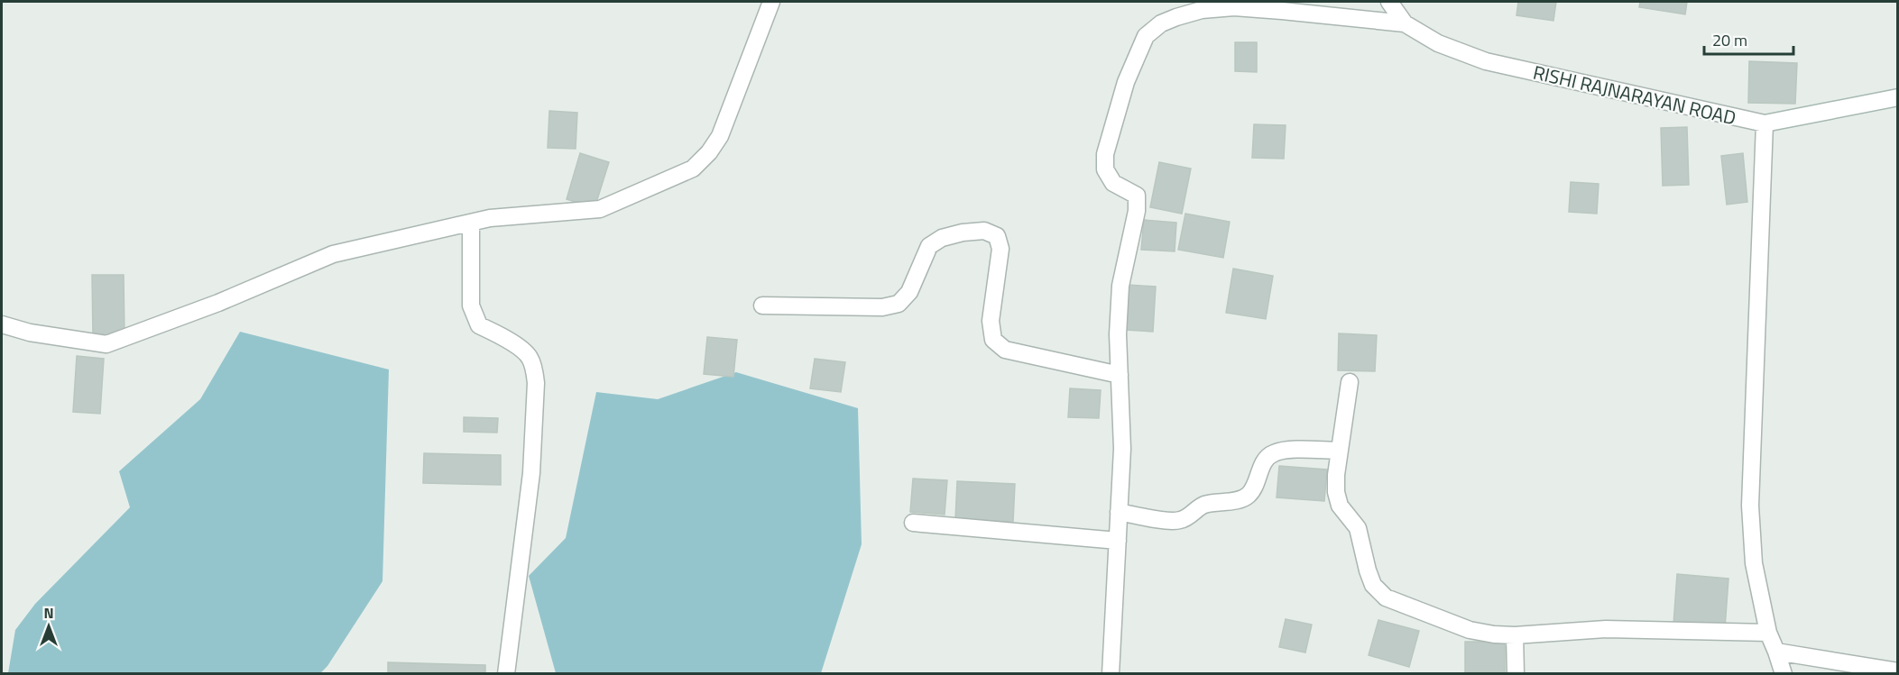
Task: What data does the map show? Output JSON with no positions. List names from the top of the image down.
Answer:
{
  "streets": {
    "street": ["RISHI RAJNARAYAN ROAD"]
  },
  "scale_bar": "20 m",
  "north": "top"
}
